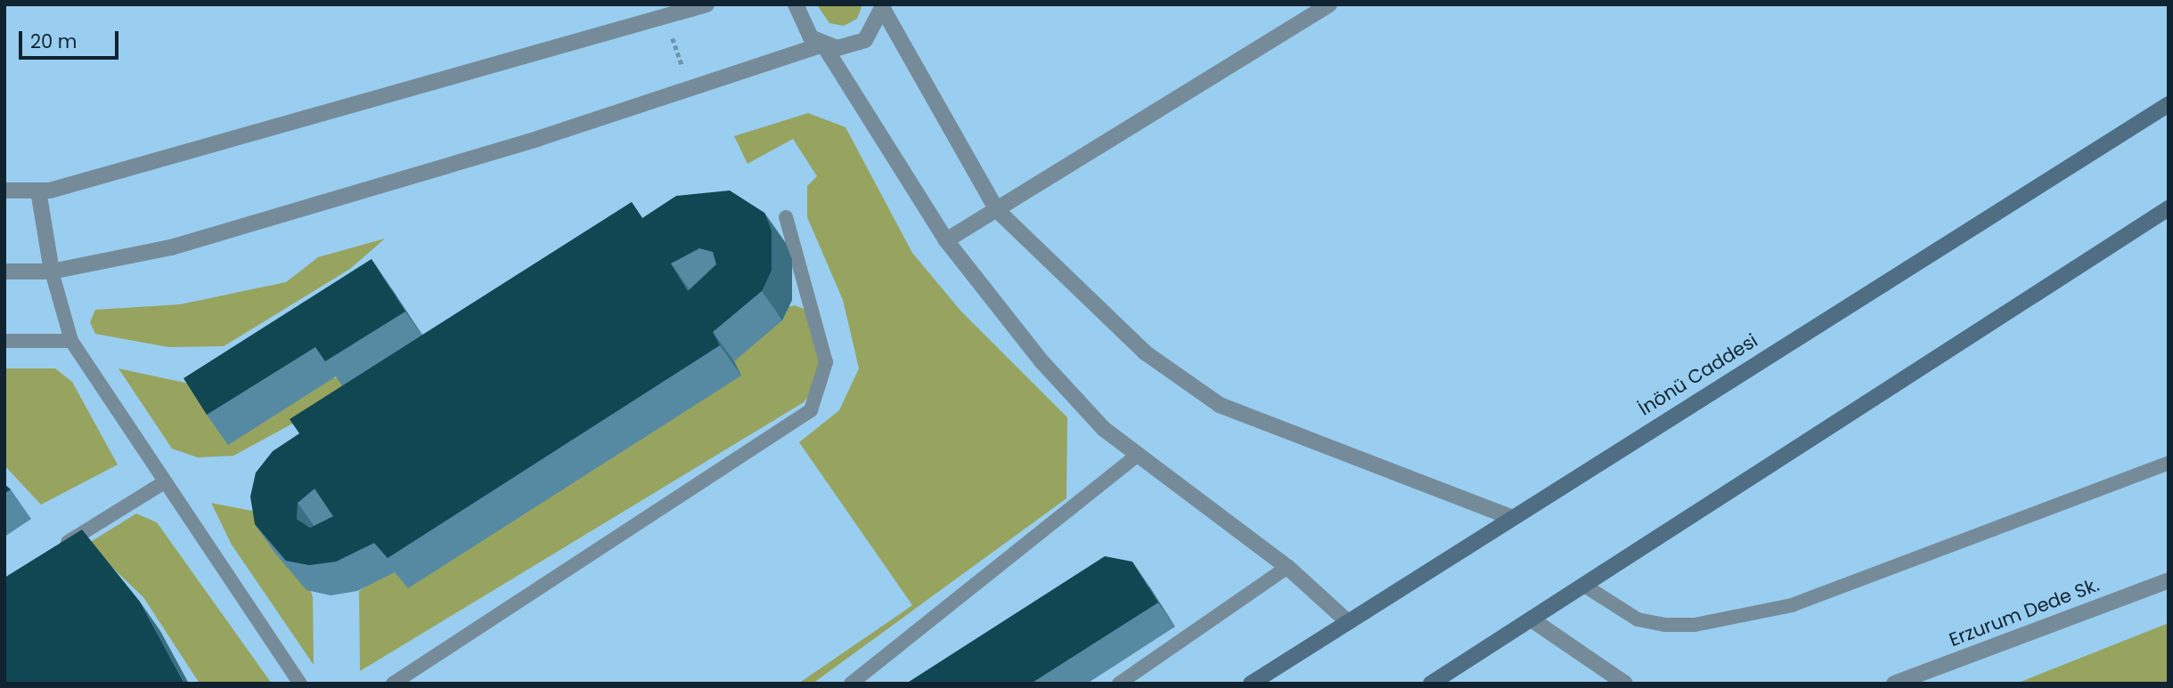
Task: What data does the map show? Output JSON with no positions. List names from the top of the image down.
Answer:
{
  "streets": {
    "main road": ["İnönü Caddesi"],
    "street": ["Erzurum Dede Sk."]
  },
  "scale_bar": "20 m"
}
